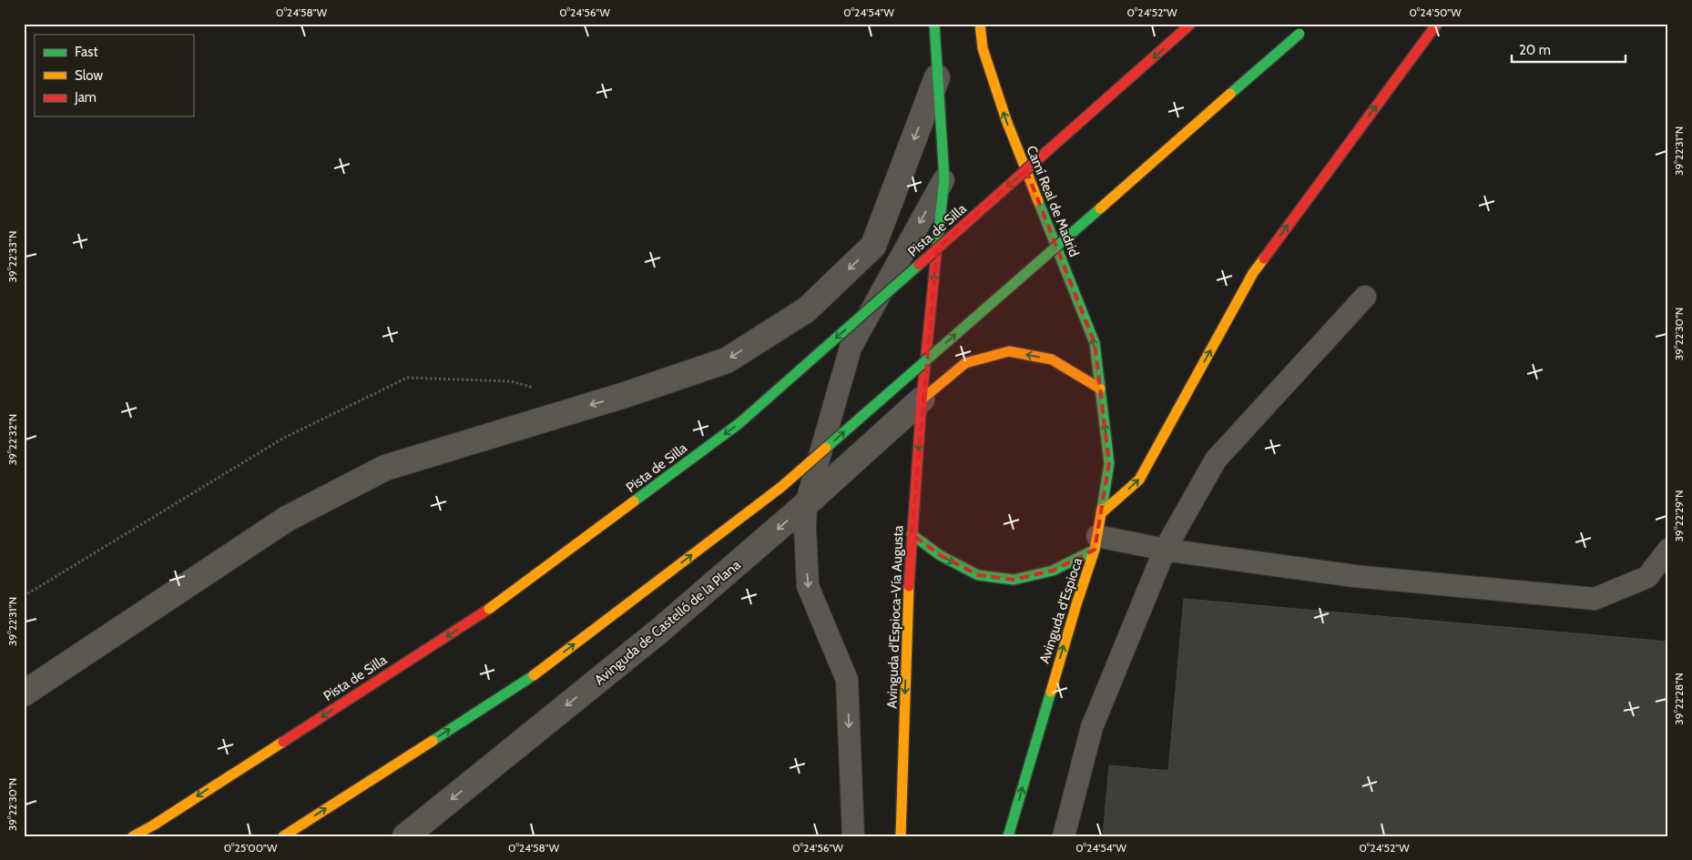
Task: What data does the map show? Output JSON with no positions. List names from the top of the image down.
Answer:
{
  "streets": {
    "main road": [
      "Camí Real de Madrid",
      "Pista de Silla",
      "Avinguda d'Espioca",
      "Avinguda d'Espioca-Vía Augusta"
    ],
    "street": ["Avinguda de Castelló de la Plana"]
  },
  "crossings": [
    ["Camí Real de Madrid", "Avinguda d'Espioca"],
    ["Avinguda d'Espioca-Vía Augusta", "Avinguda de Castelló de la Plana"]
  ],
  "one_way": ["Avinguda d'Espioca-Vía Augusta", "Avinguda de Castelló de la Plana"],
  "legend": ["Fast", "Slow", "Jam"],
  "scale_bar": "20 m",
  "coordinates": [
    "0°24'58\"W",
    "0°24'56\"W",
    "0°24'54\"W",
    "0°24'52\"W",
    "0°24'50\"W",
    "39°22'31\"N",
    "39°22'33\"N",
    "39°22'30\"N",
    "39°22'32\"N",
    "39°22'29\"N",
    "39°22'28\"N",
    "0°25'00\"W"
  ]
}
